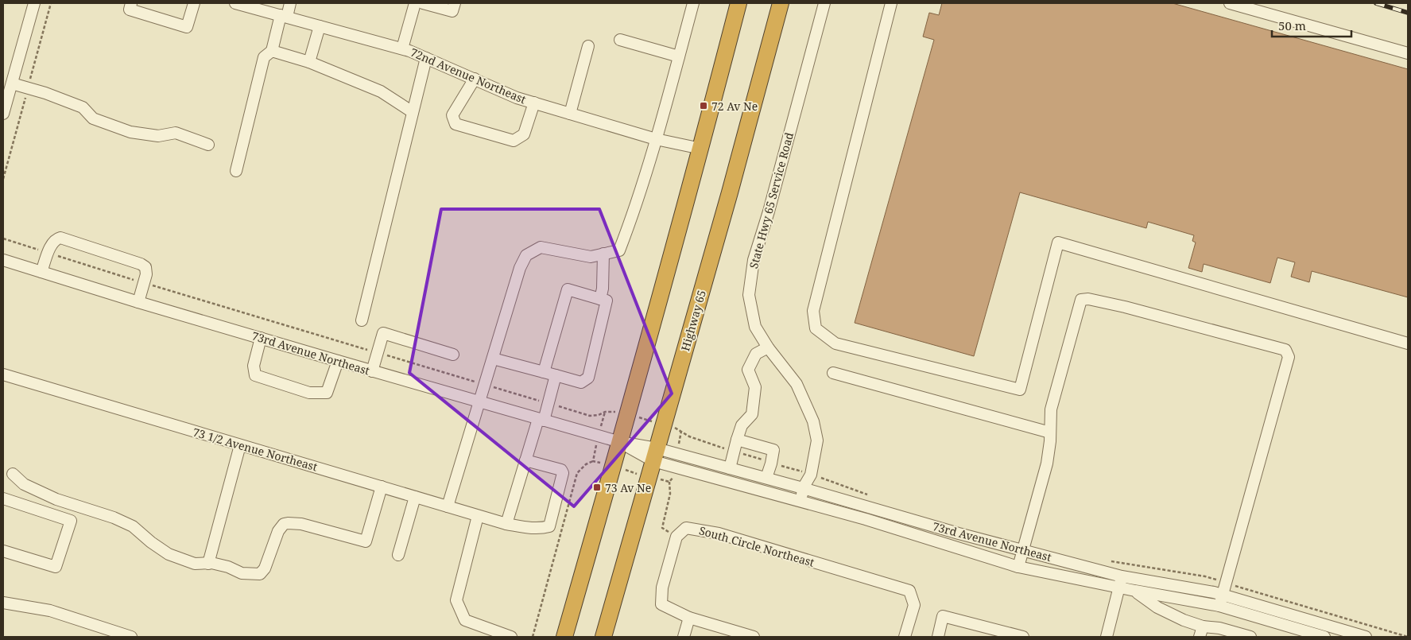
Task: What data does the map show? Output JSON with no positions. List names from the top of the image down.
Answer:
{
  "streets": {
    "highway": ["Highway 65"],
    "street": [
      "72nd Avenue Northeast",
      "State Hwy 65 Service Road",
      "73rd Avenue Northeast",
      "73 1/2 Avenue Northeast",
      "South Circle Northeast"
    ]
  },
  "crossings": [
    ["State Hwy 65 Service Road", "73rd Avenue Northeast"],
    ["Highway 65", "73rd Avenue Northeast"]
  ],
  "places": {
    "transit": ["72 Av Ne", "73 Av Ne"]
  },
  "scale_bar": "50 m"
}
